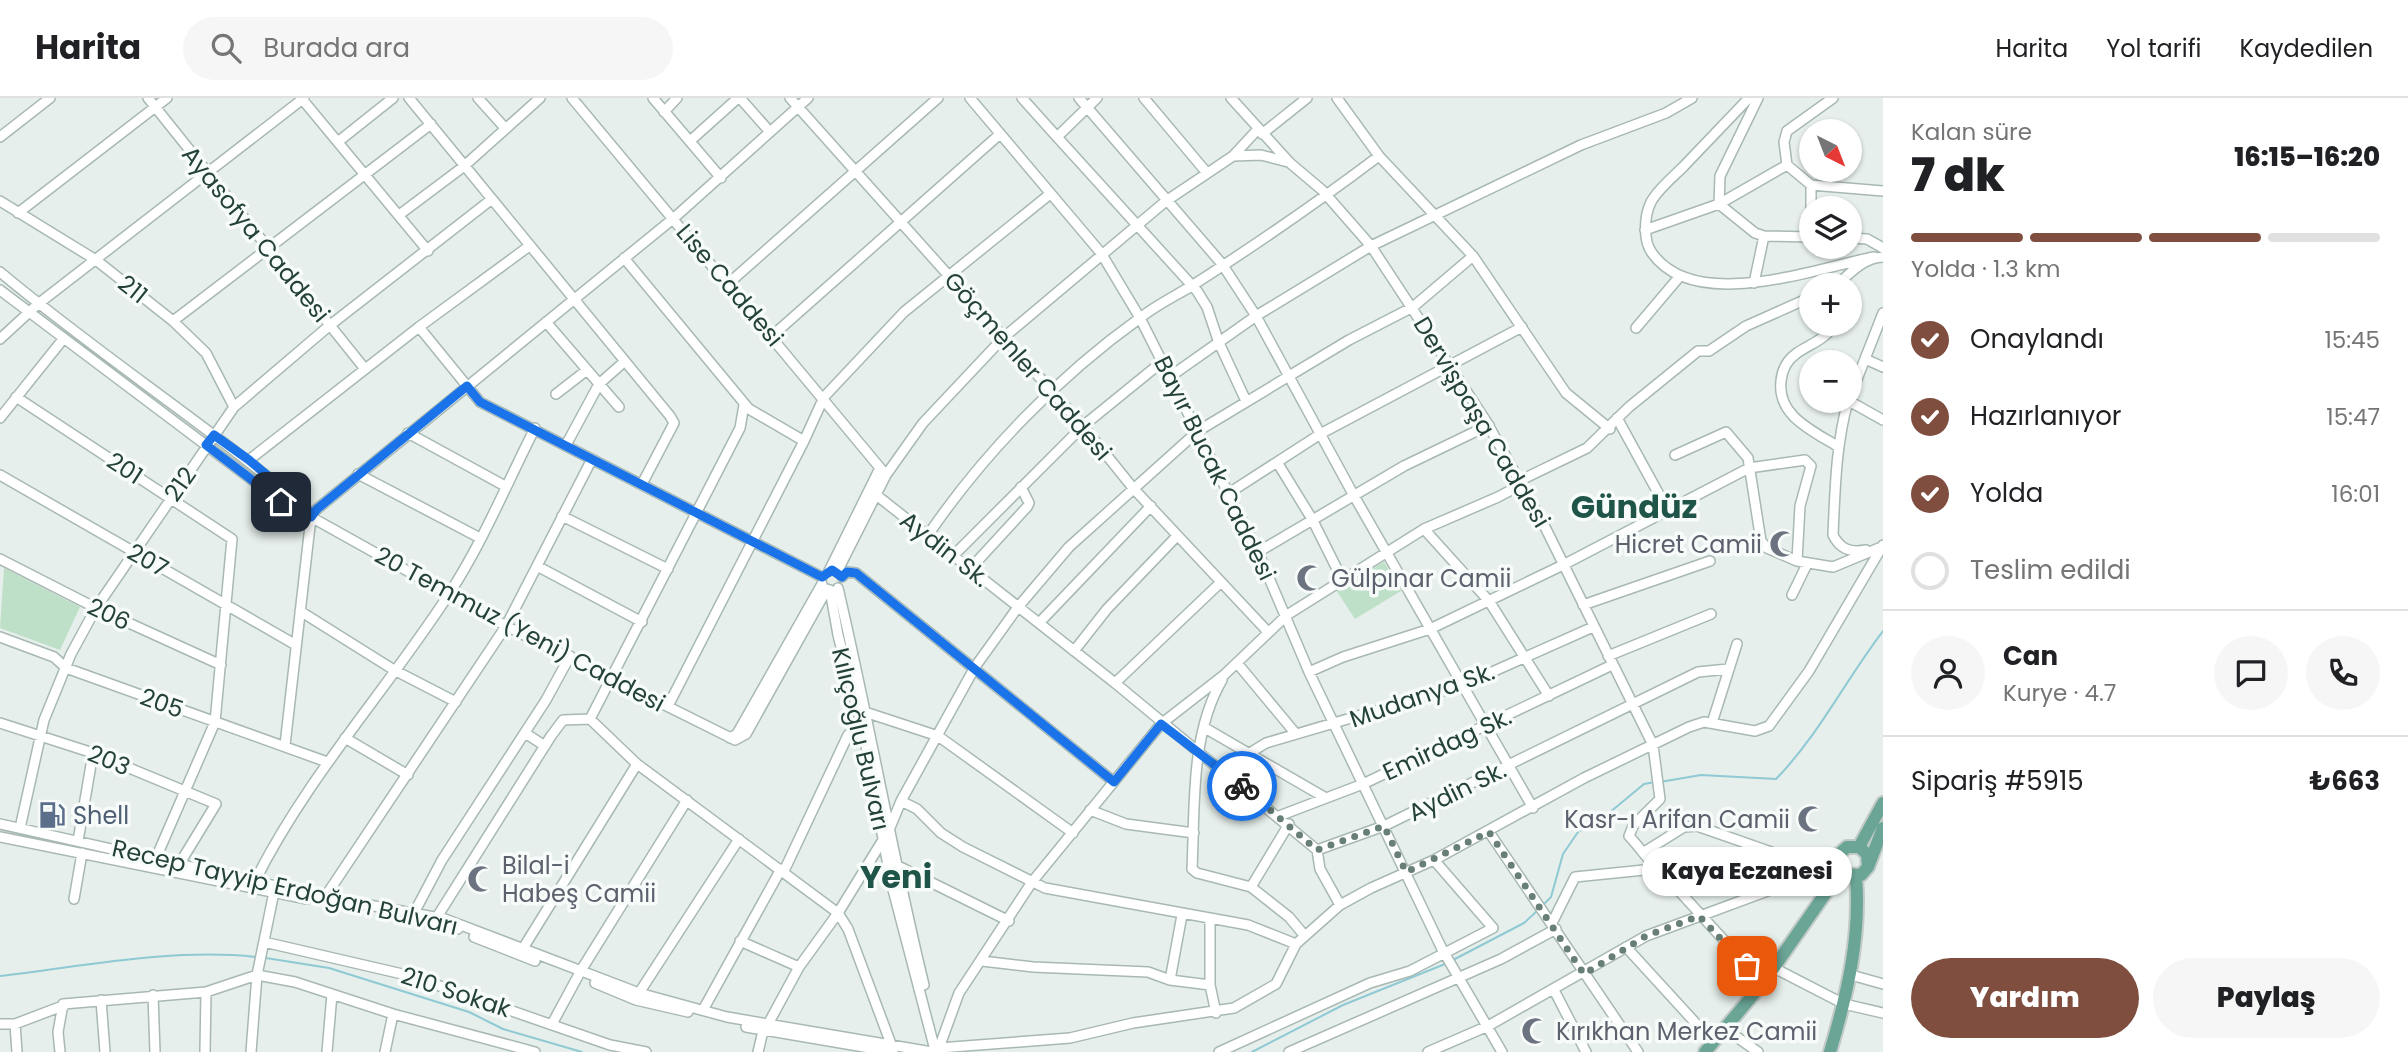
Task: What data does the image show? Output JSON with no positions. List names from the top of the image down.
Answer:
{
  "streets": {
    "street": [
      "Ayasofya Caddesi",
      "Lise Caddesi",
      "211",
      "Göçmenler Caddesi",
      "Dervişpaşa Caddesi",
      "201",
      "Bayır Bucak Caddesi",
      "212",
      "Aydin Sk.",
      "207",
      "206",
      "20 Temmuz (Yeni) Caddesi",
      "Mudanya Sk.",
      "205",
      "Kılıçoğlu Bulvarı",
      "Emirdag Sk.",
      "203",
      "Recep Tayyip Erdoğan Bulvarı",
      "210 Sokak"
    ]
  },
  "crossings": [
    ["Ayasofya Caddesi", "212"],
    ["211", "212"],
    ["Dervişpaşa Caddesi", "Aydin Sk."],
    ["Dervişpaşa Caddesi", "Mudanya Sk."],
    ["Dervişpaşa Caddesi", "Emirdag Sk."],
    ["Dervişpaşa Caddesi", "Recep Tayyip Erdoğan Bulvarı"],
    ["201", "212"],
    ["201", "207"],
    ["Bayır Bucak Caddesi", "Aydin Sk."],
    ["Bayır Bucak Caddesi", "Mudanya Sk."],
    ["Bayır Bucak Caddesi", "Emirdag Sk."],
    ["Bayır Bucak Caddesi", "Recep Tayyip Erdoğan Bulvarı"],
    ["212", "207"],
    ["212", "206"],
    ["212", "20 Temmuz (Yeni) Caddesi"],
    ["212", "205"],
    ["212", "203"],
    ["212", "Recep Tayyip Erdoğan Bulvarı"],
    ["Aydin Sk.", "Emirdag Sk."],
    ["20 Temmuz (Yeni) Caddesi", "Kılıçoğlu Bulvarı"],
    ["Kılıçoğlu Bulvarı", "Recep Tayyip Erdoğan Bulvarı"],
    ["203", "Recep Tayyip Erdoğan Bulvarı"]
  ],
  "districts": ["Gündüz", "Yeni"],
  "places": {
    "mosque": [
      "Hicret Camii",
      "Gülpınar Camii",
      "Kasr-ı Arifan Camii",
      "Bilal-i Habeş Camii",
      "Kırıkhan Merkez Camii"
    ],
    "fuel station": ["Shell"],
    "other": ["Kaya Eczanesi"]
  },
  "north": "bottom right",
  "page": {
    "header": "Harita",
    "search": "Burada ara",
    "nav": ["Harita", "Yol tarifi", "Kaydedilen"],
    "heading": ["7 dk", "Kalan süre", "16:15–16:20"],
    "panel": [
      "Can",
      "Kurye · 4.7",
      "Sipariş #5915",
      "₺663"
    ],
    "map_buttons": ["+", "−"],
    "bar": "Yolda · 1.3 km",
    "list": [
      ["Onaylandı", "15:45"],
      ["Hazırlanıyor", "15:47"],
      ["Yolda", "16:01"],
      "Teslim edildi"
    ],
    "bubble": "Kaya Eczanesi",
    "buttons": ["Yardım", "Paylaş"]
  }
}
